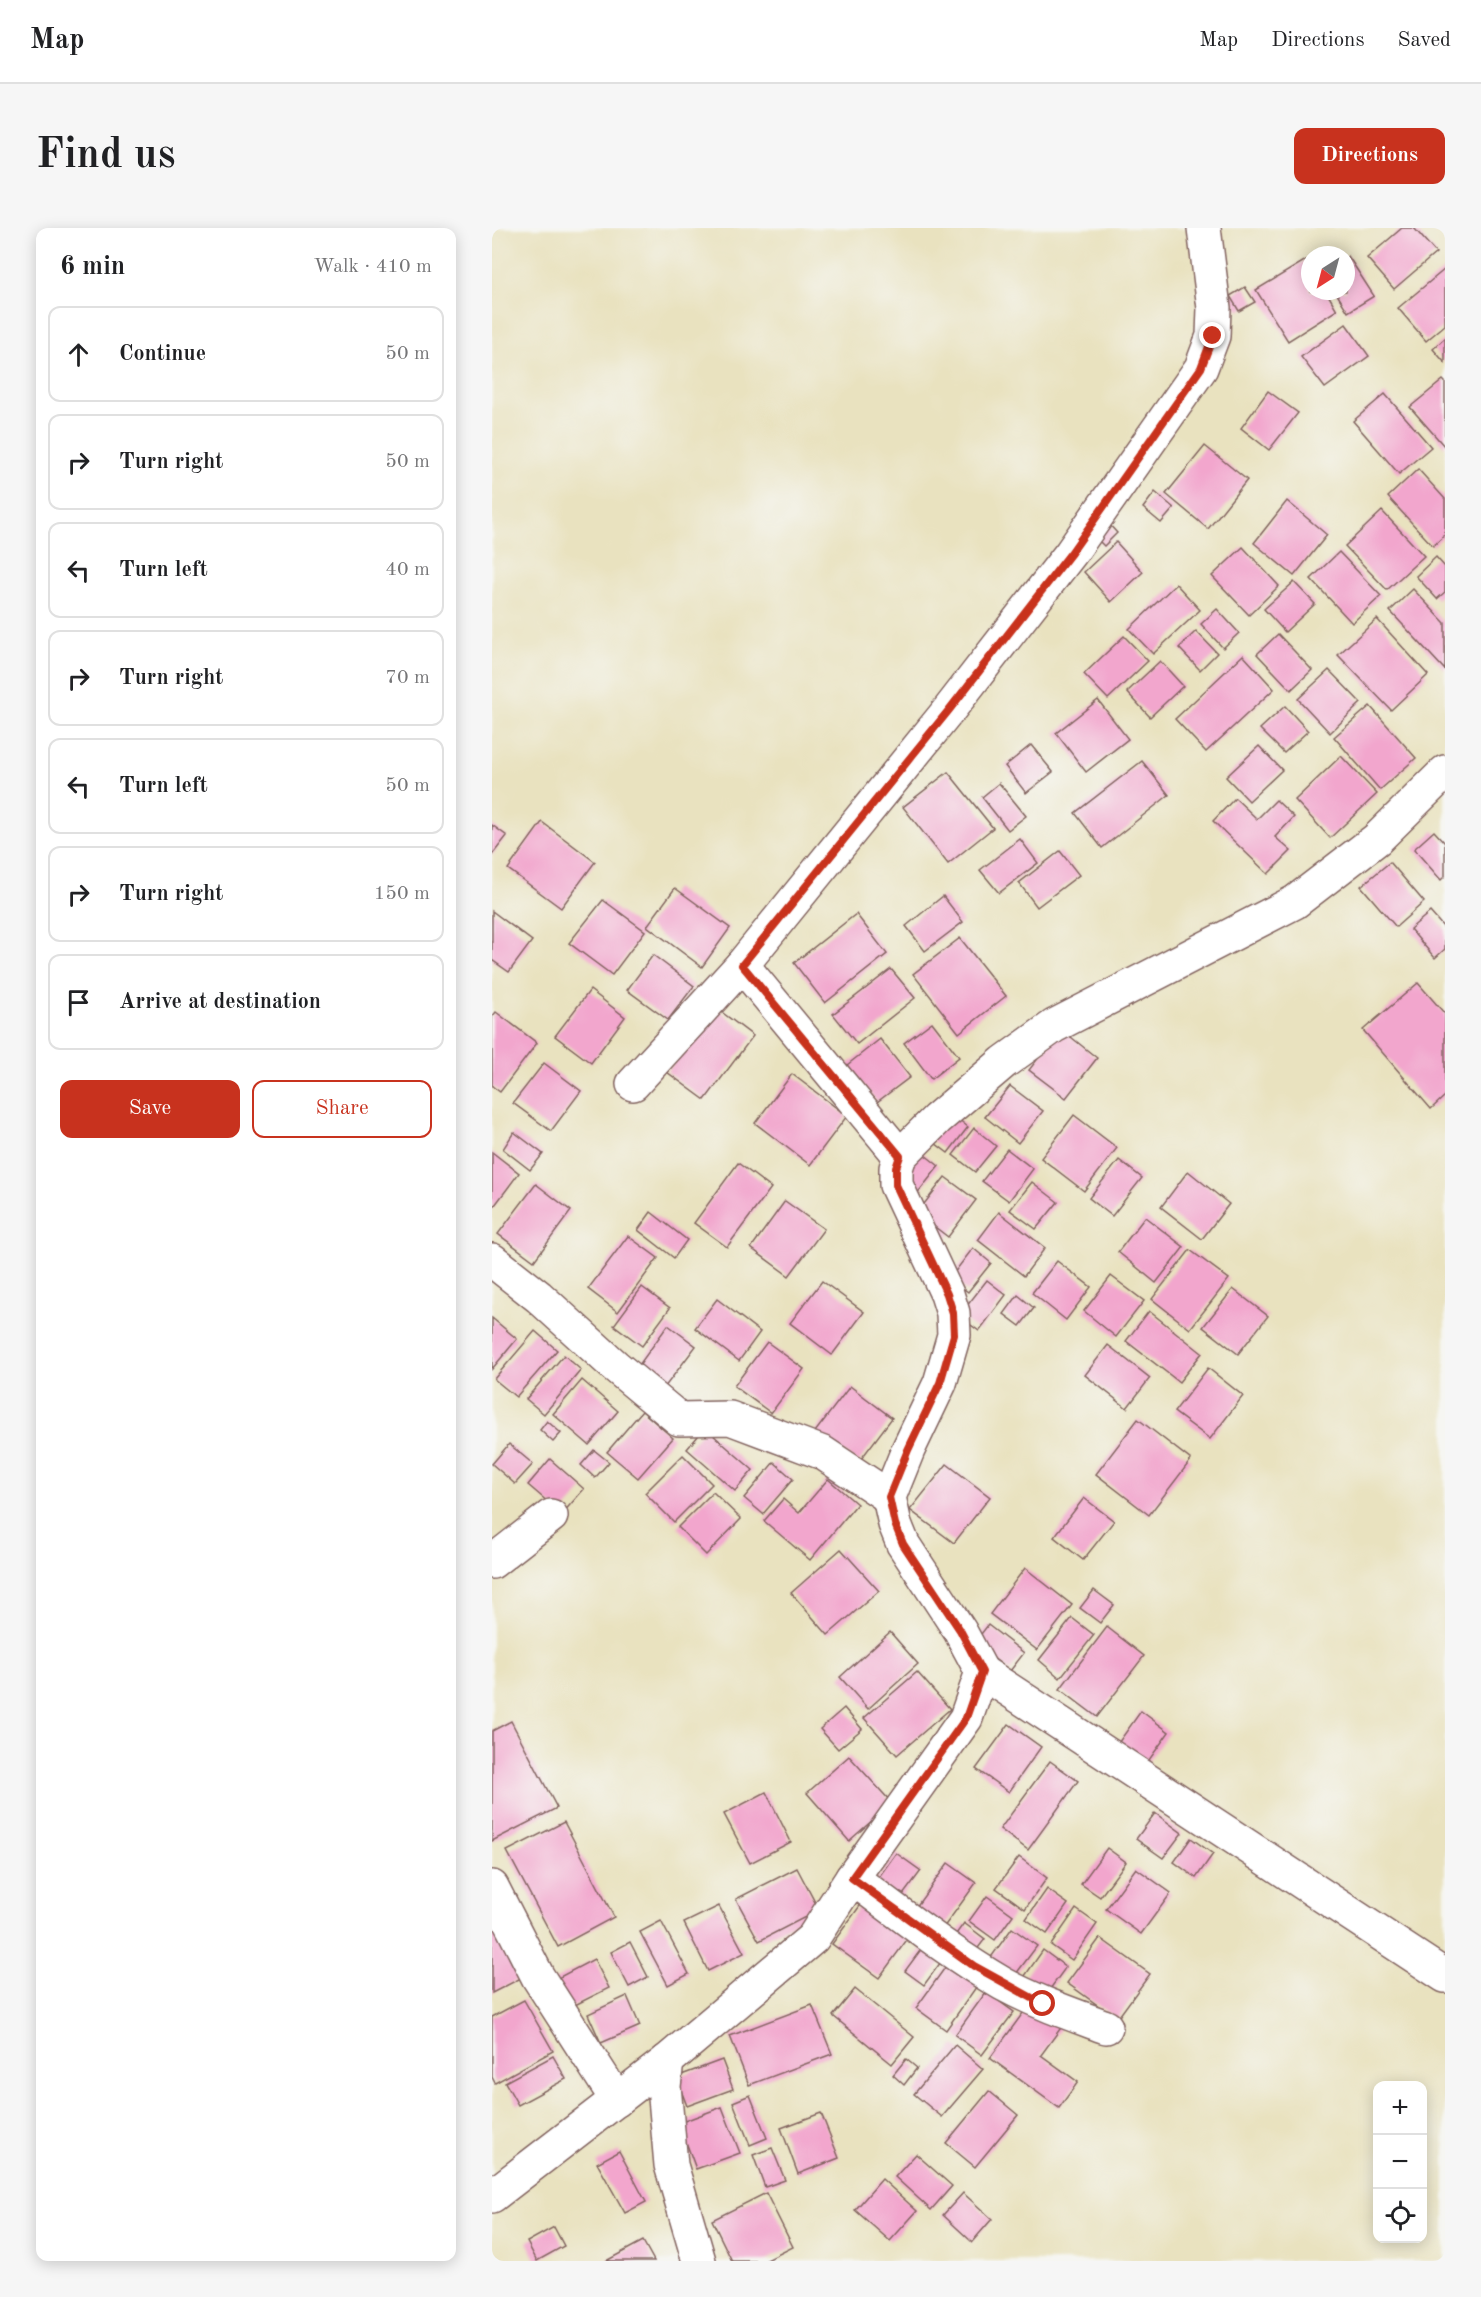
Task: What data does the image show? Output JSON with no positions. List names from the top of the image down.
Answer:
{
  "north": "bottom left",
  "page": {
    "header": "Map",
    "nav": ["Map", "Directions", "Saved"],
    "buttons": [
      "Directions",
      ["Save", "Share"]
    ],
    "title": "Find us",
    "heading": ["6 min", "Walk · 410 m"],
    "list": [
      ["Continue", "50 m"],
      ["Turn right", "50 m"],
      ["Turn left", "40 m"],
      ["Turn right", "70 m"],
      ["Turn left", "50 m"],
      ["Turn right", "150 m"],
      "Arrive at destination"
    ],
    "map_buttons": ["+", "−"]
  }
}
